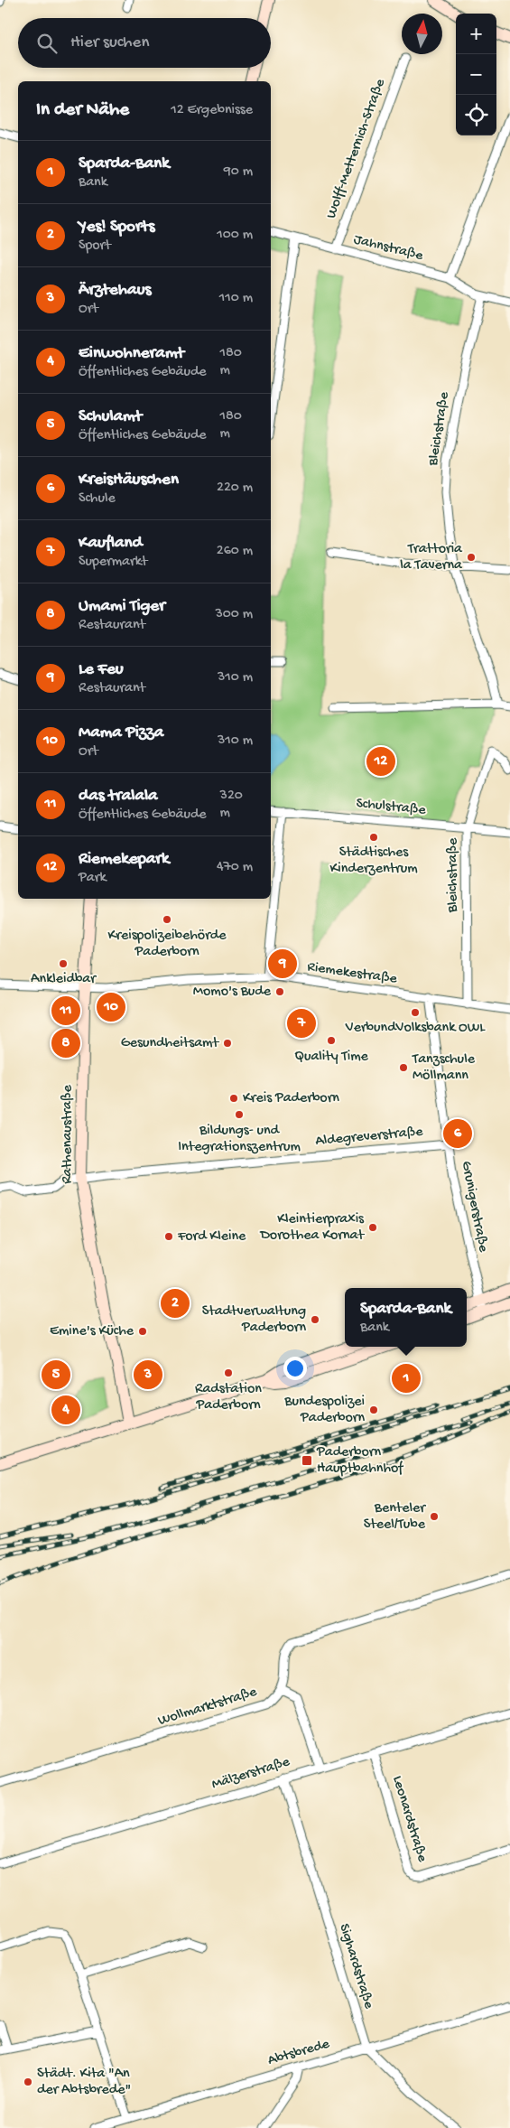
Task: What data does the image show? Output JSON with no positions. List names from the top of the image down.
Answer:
{
  "streets": {
    "main road": ["Rathenaustraße"],
    "street": [
      "Wolff-Metternich-Straße",
      "Jahnstraße",
      "Bleichstraße",
      "Schulstraße",
      "Riemekestraße",
      "Aldegreverstraße",
      "Grunigerstraße",
      "Wollmarktstraße",
      "Mälzerstraße",
      "Leonardstraße",
      "Sighardstraße",
      "Abtsbrede"
    ]
  },
  "crossings": [
    ["Wolff-Metternich-Straße", "Jahnstraße"],
    ["Jahnstraße", "Bleichstraße"],
    ["Bleichstraße", "Schulstraße"],
    ["Bleichstraße", "Riemekestraße"],
    ["Riemekestraße", "Rathenaustraße"],
    ["Riemekestraße", "Grunigerstraße"],
    ["Rathenaustraße", "Aldegreverstraße"],
    ["Aldegreverstraße", "Grunigerstraße"],
    ["Mälzerstraße", "Leonardstraße"],
    ["Mälzerstraße", "Sighardstraße"],
    ["Sighardstraße", "Abtsbrede"]
  ],
  "places": {
    "other": [
      "Trattoria la Taverna",
      "Städtisches Kinderzentrum",
      "Kreispolizeibehörde Paderborn",
      "Ankleidbar",
      "Momo's Bude",
      "VerbundVolksbank OWL",
      "Quality Time",
      "Gesundheitsamt",
      "Tanzschule Möllmann",
      "Kreis Paderborn",
      "Bildungs- und Integrationszentrum",
      "Kleintierpraxis Dorothea Kornat",
      "Ford Kleine",
      "Stadtverwaltung Paderborn",
      "Emine's Küche",
      "Radstation Paderborn",
      "Bundespolizei Paderborn",
      "Benteler Steel/Tube",
      "Städt. Kita \"An der Abtsbrede\""
    ],
    "transit": ["Paderborn Hauptbahnhof"]
  },
  "north": "top",
  "page": {
    "map_buttons": ["+", "−"],
    "search": "Hier suchen",
    "heading": ["In der Nähe", "12 Ergebnisse"],
    "list": [
      {
        "mark": "1",
        "name": "Sparda-Bank",
        "note": "Bank",
        "value": "90 m"
      },
      {
        "mark": "2",
        "name": "Yes! Sports",
        "note": "Sport",
        "value": "100 m"
      },
      {
        "mark": "3",
        "name": "Ärztehaus",
        "note": "Ort",
        "value": "110 m"
      },
      {
        "mark": "4",
        "name": "Einwohneramt",
        "note": "Öffentliches Gebäude",
        "value": "180 m"
      },
      {
        "mark": "5",
        "name": "Schulamt",
        "note": "Öffentliches Gebäude",
        "value": "180 m"
      },
      {
        "mark": "6",
        "name": "KreisHäuschen",
        "note": "Schule",
        "value": "220 m"
      },
      {
        "mark": "7",
        "name": "Kaufland",
        "note": "Supermarkt",
        "value": "260 m"
      },
      {
        "mark": "8",
        "name": "Umami Tiger",
        "note": "Restaurant",
        "value": "300 m"
      },
      {
        "mark": "9",
        "name": "Le Feu",
        "note": "Restaurant",
        "value": "310 m"
      },
      {
        "mark": "10",
        "name": "Mama Pizza",
        "note": "Ort",
        "value": "310 m"
      },
      {
        "mark": "11",
        "name": "das tralala",
        "note": "Öffentliches Gebäude",
        "value": "320 m"
      },
      {
        "mark": "12",
        "name": "Riemekepark",
        "note": "Park",
        "value": "470 m"
      }
    ],
    "pins": [
      "12",
      "9",
      "10",
      "11",
      "7",
      "8",
      "6",
      "2",
      "3",
      "5",
      "1",
      "4"
    ],
    "popup": ["Sparda-Bank", "Bank"]
  }
}
